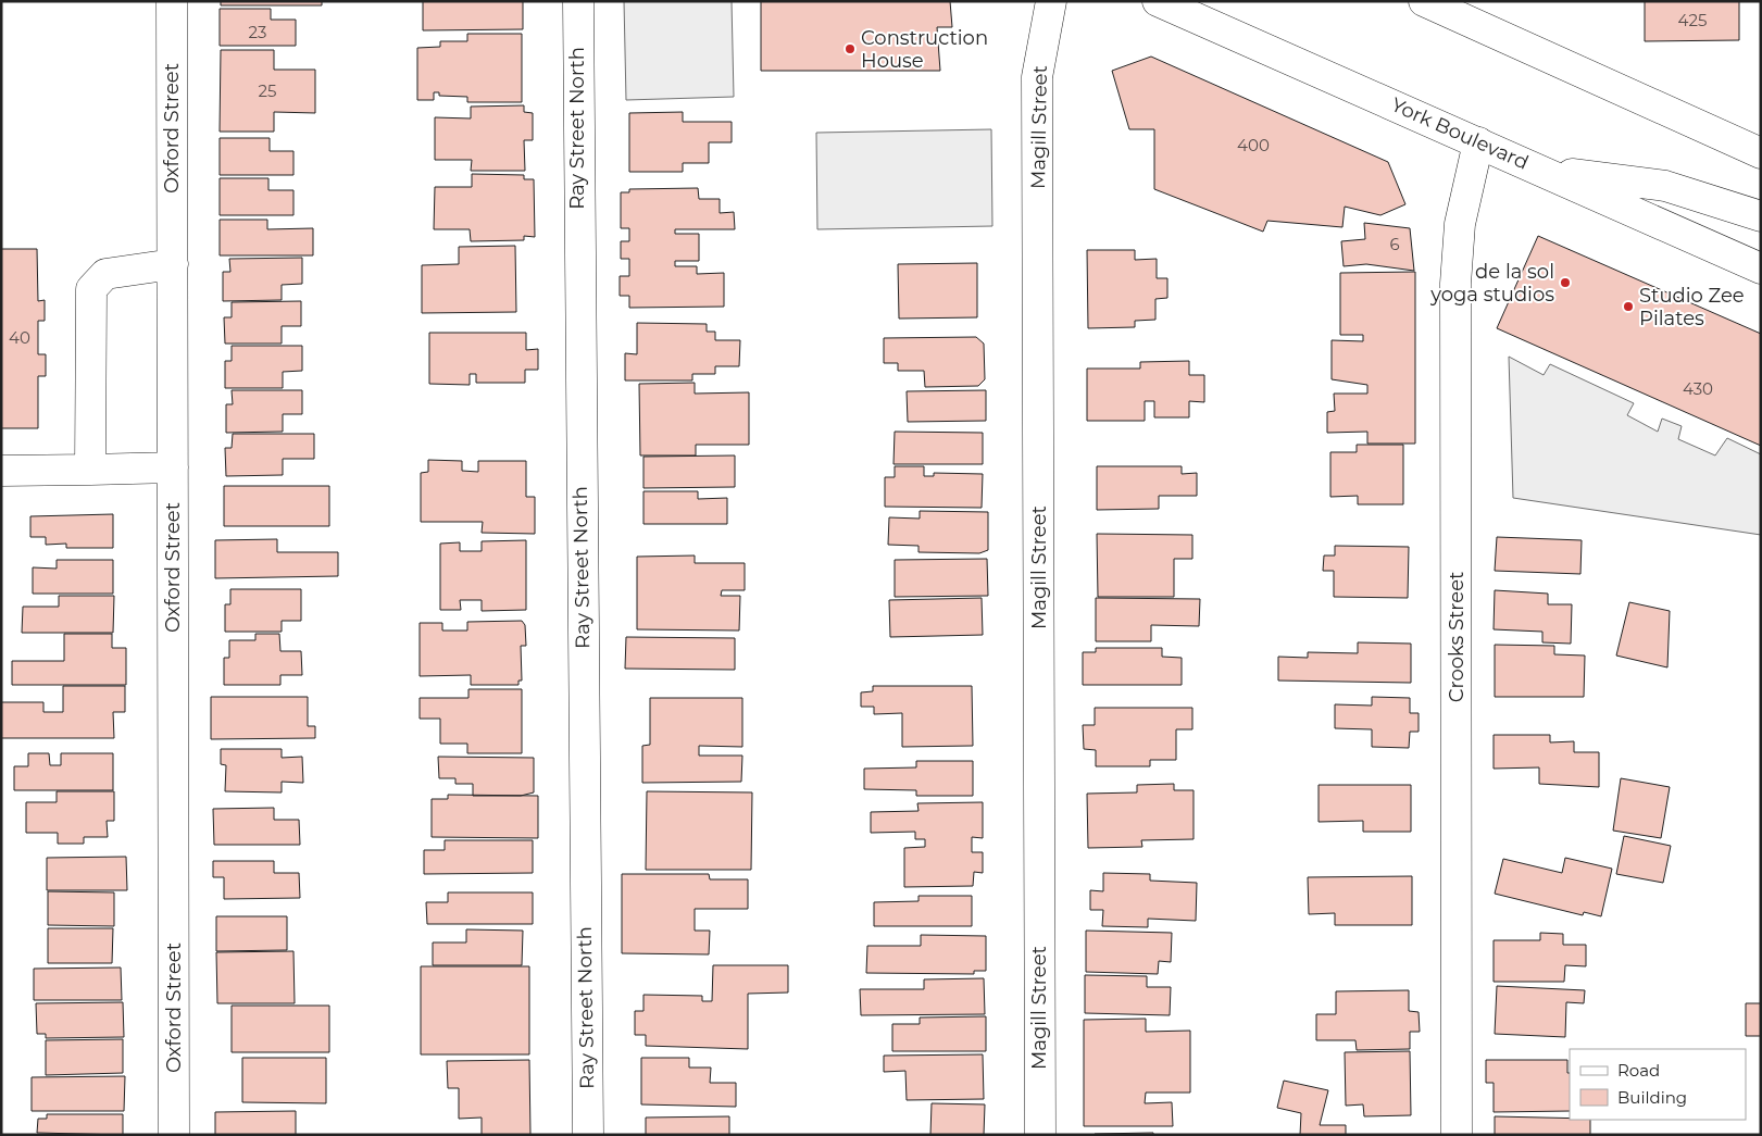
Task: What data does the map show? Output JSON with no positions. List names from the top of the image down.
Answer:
{
  "streets": {
    "street": [
      "Magill Street",
      "Oxford Street",
      "Ray Street North",
      "York Boulevard",
      "Crooks Street"
    ]
  },
  "crossings": [
    ["York Boulevard", "Crooks Street"]
  ],
  "places": ["Construction House", "de la sol yoga studios", "Studio Zee Pilates"],
  "house_numbers": [
    "425",
    "23",
    "25",
    "400",
    "6",
    "40",
    "430"
  ],
  "legend": ["Road", "Building"]
}
